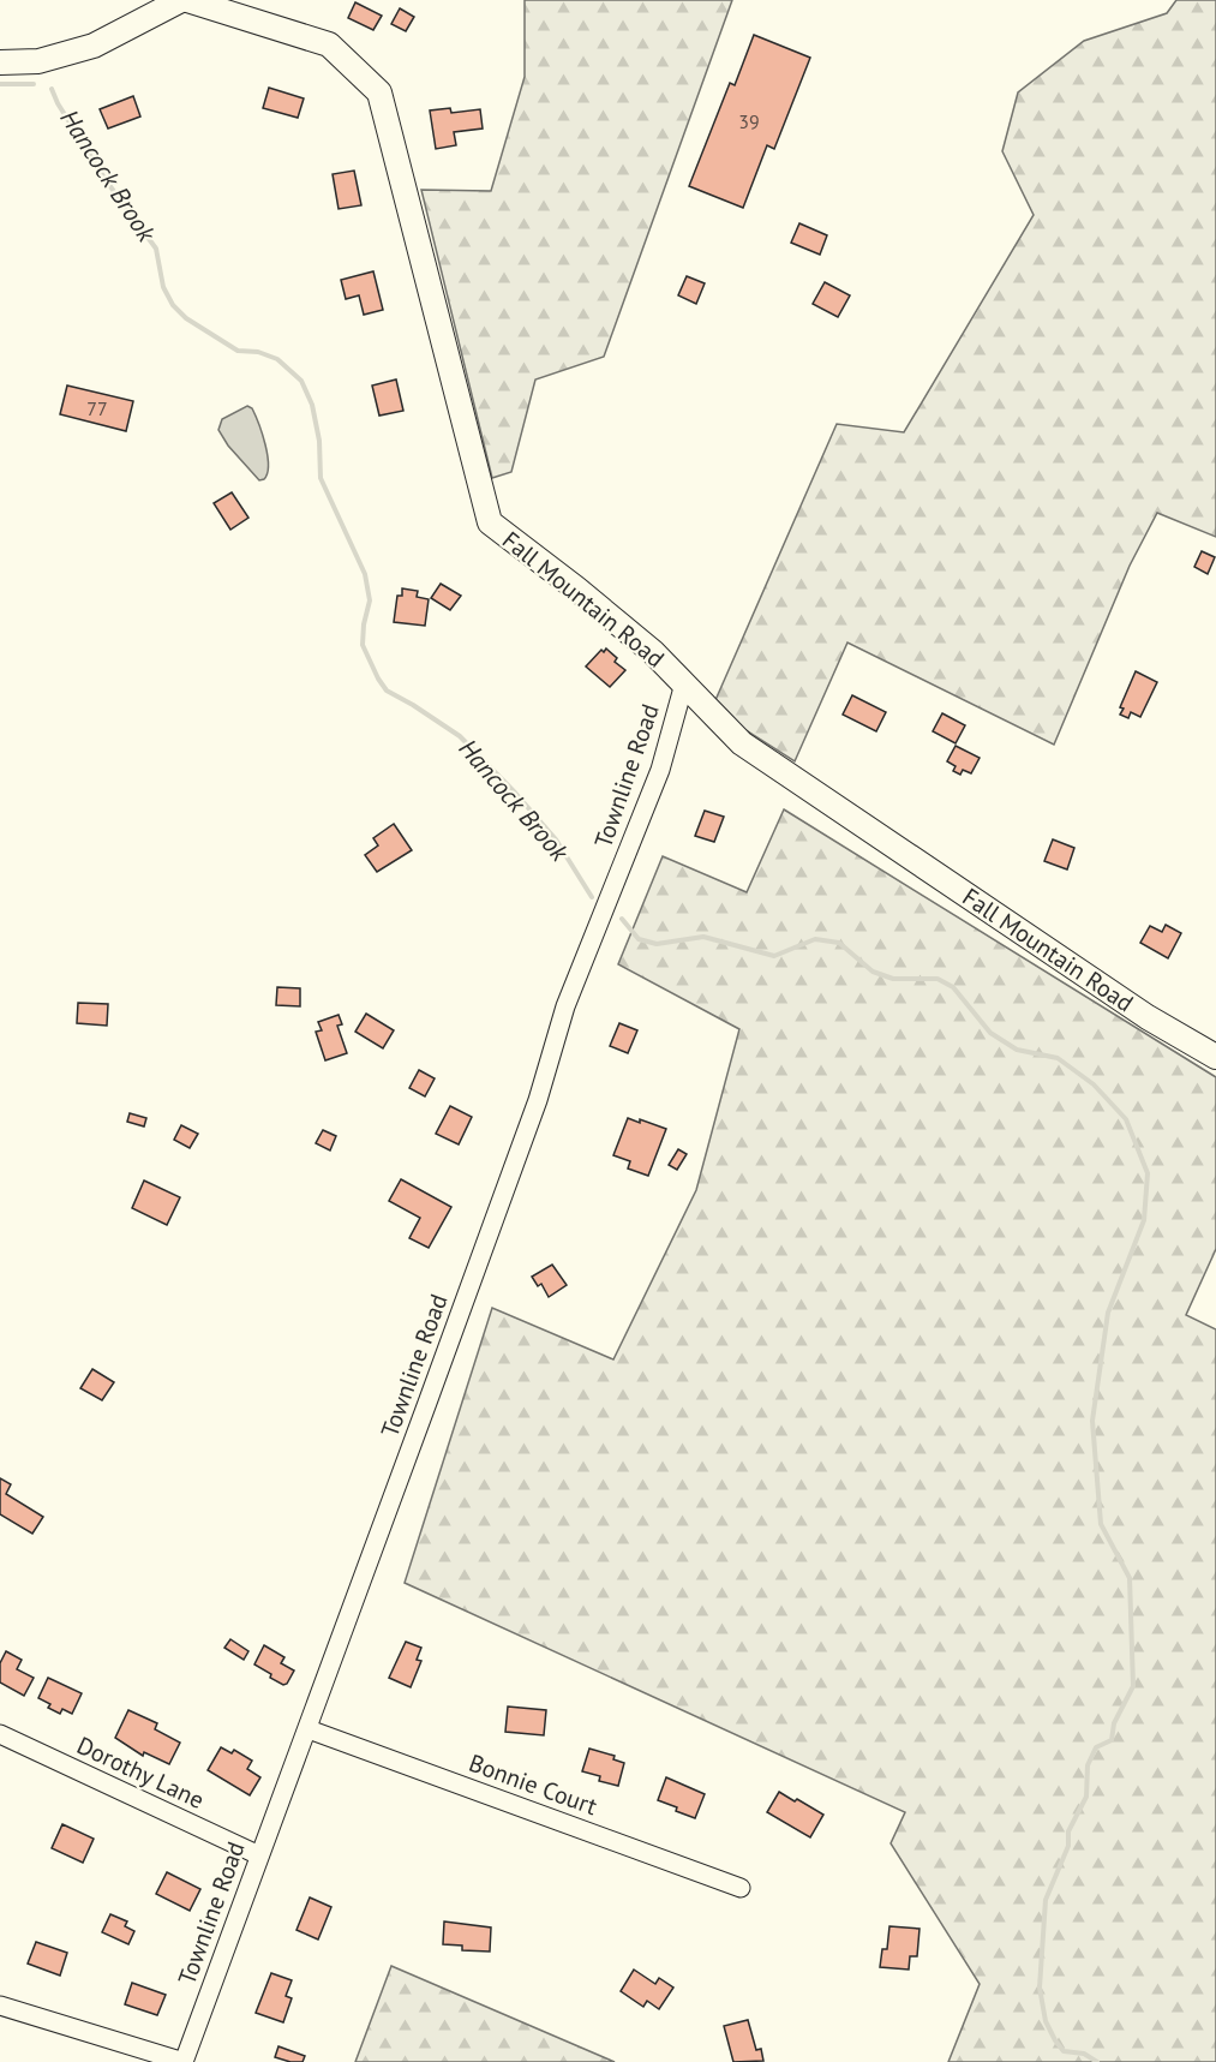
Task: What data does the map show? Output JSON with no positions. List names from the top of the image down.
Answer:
{
  "streets": {
    "main road": ["Fall Mountain Road"],
    "street": ["Townline Road", "Dorothy Lane", "Bonnie Court"]
  },
  "crossings": [
    ["Fall Mountain Road", "Townline Road"],
    ["Townline Road", "Dorothy Lane"],
    ["Townline Road", "Bonnie Court"]
  ],
  "water": ["Hancock Brook"],
  "house_numbers": ["39", "77"]
}
